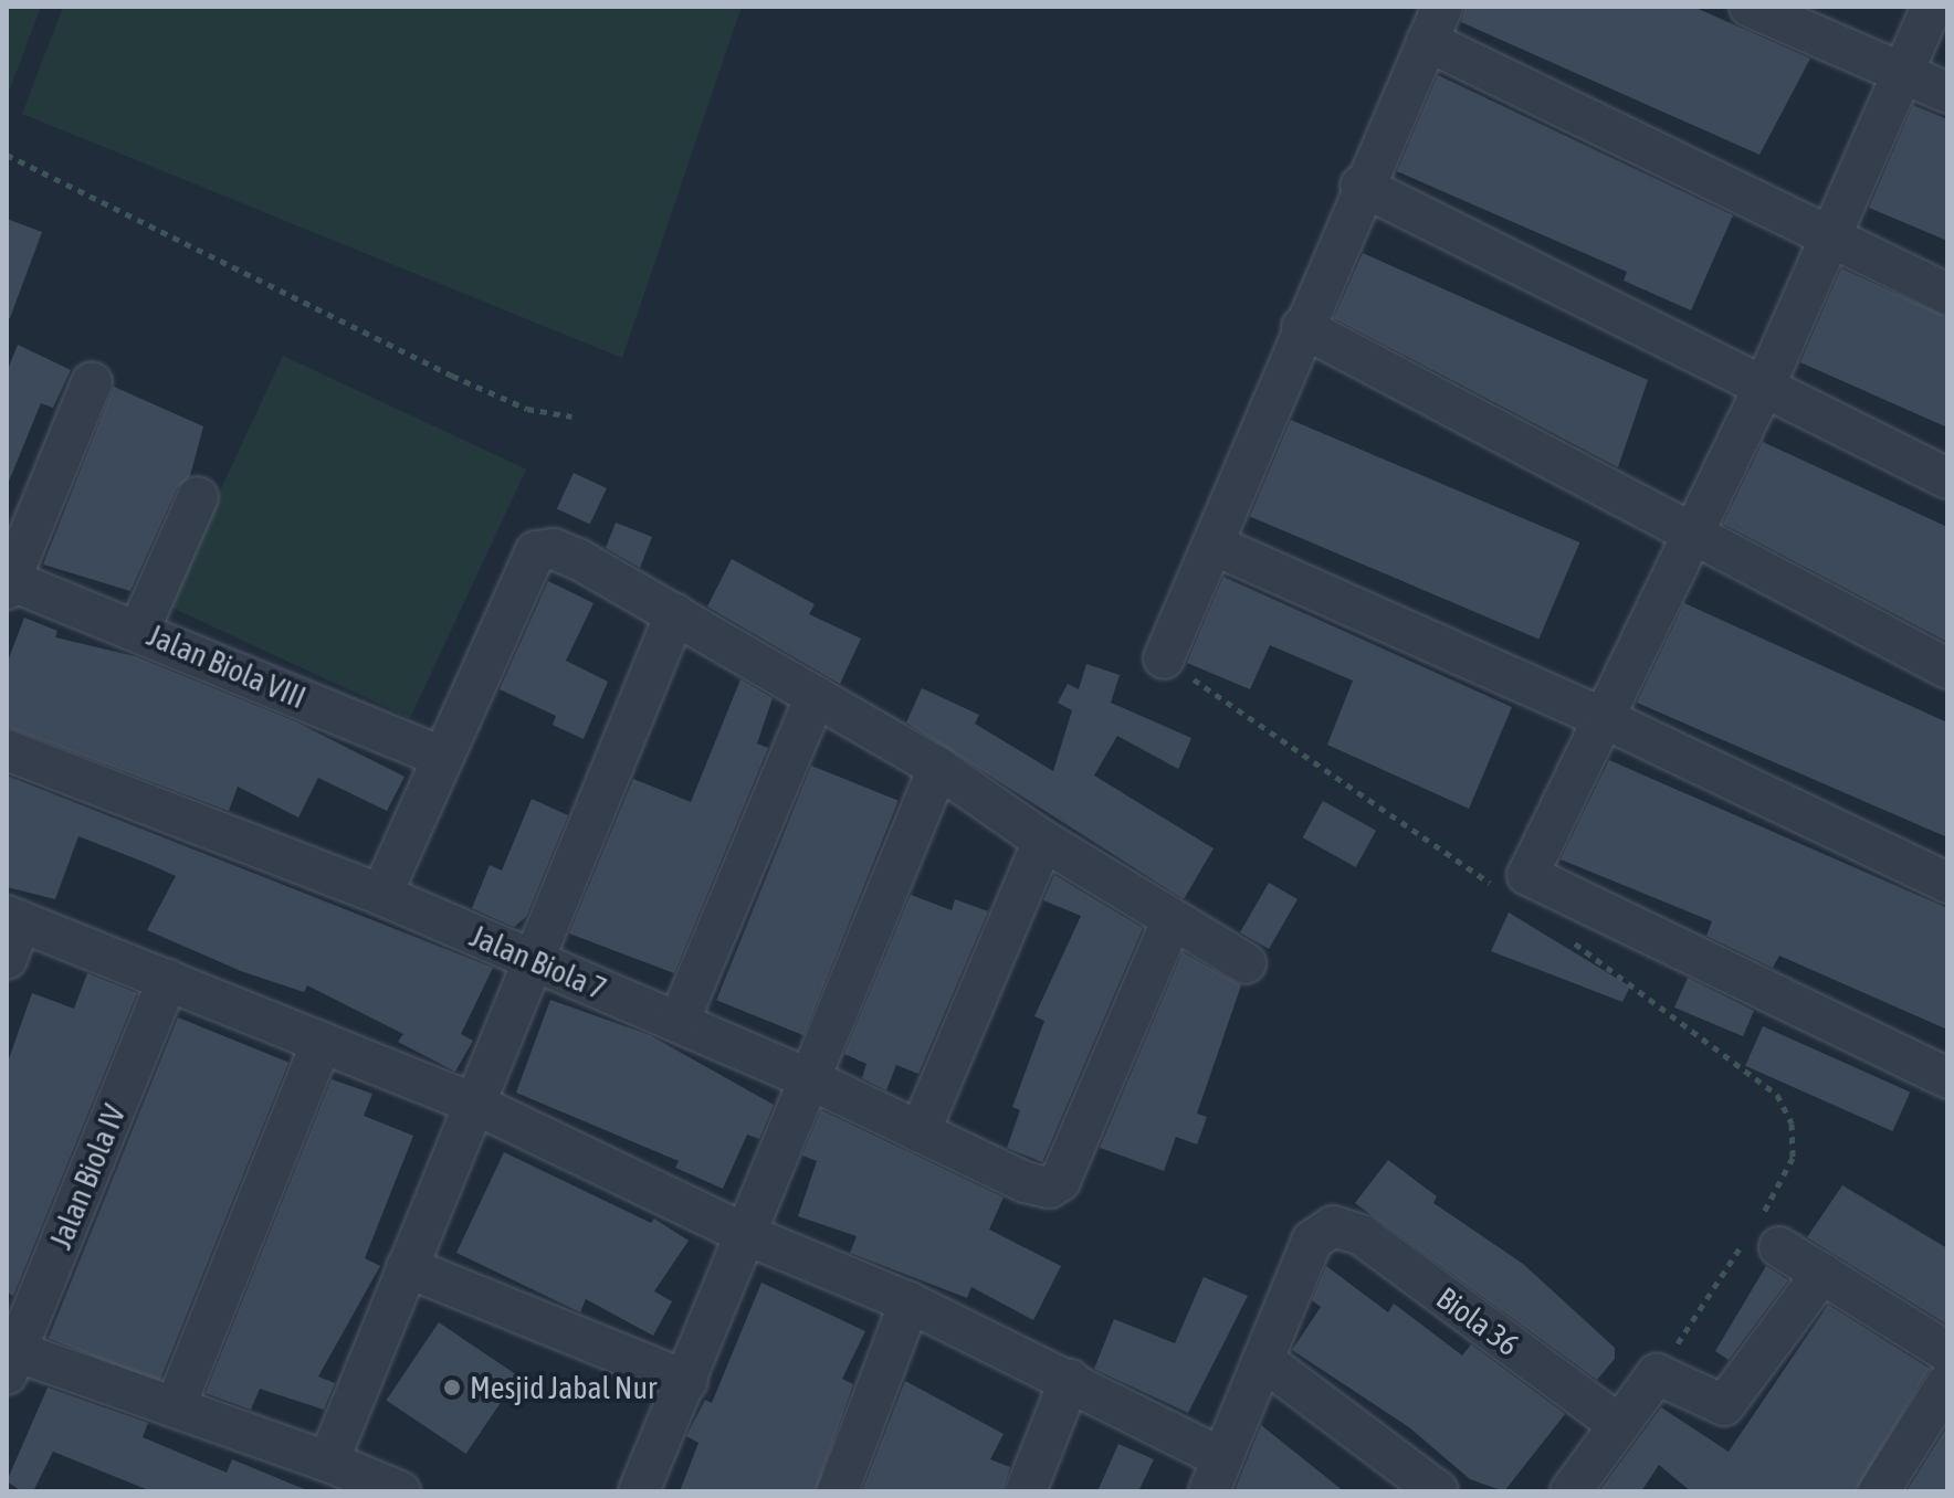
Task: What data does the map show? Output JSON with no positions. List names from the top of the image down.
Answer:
{
  "streets": {
    "street": [
      "Jalan Biola VIII",
      "Jalan Biola 7",
      "Jalan Biola IV",
      "Biola 36"
    ]
  },
  "places": ["Mesjid Jabal Nur"]
}
